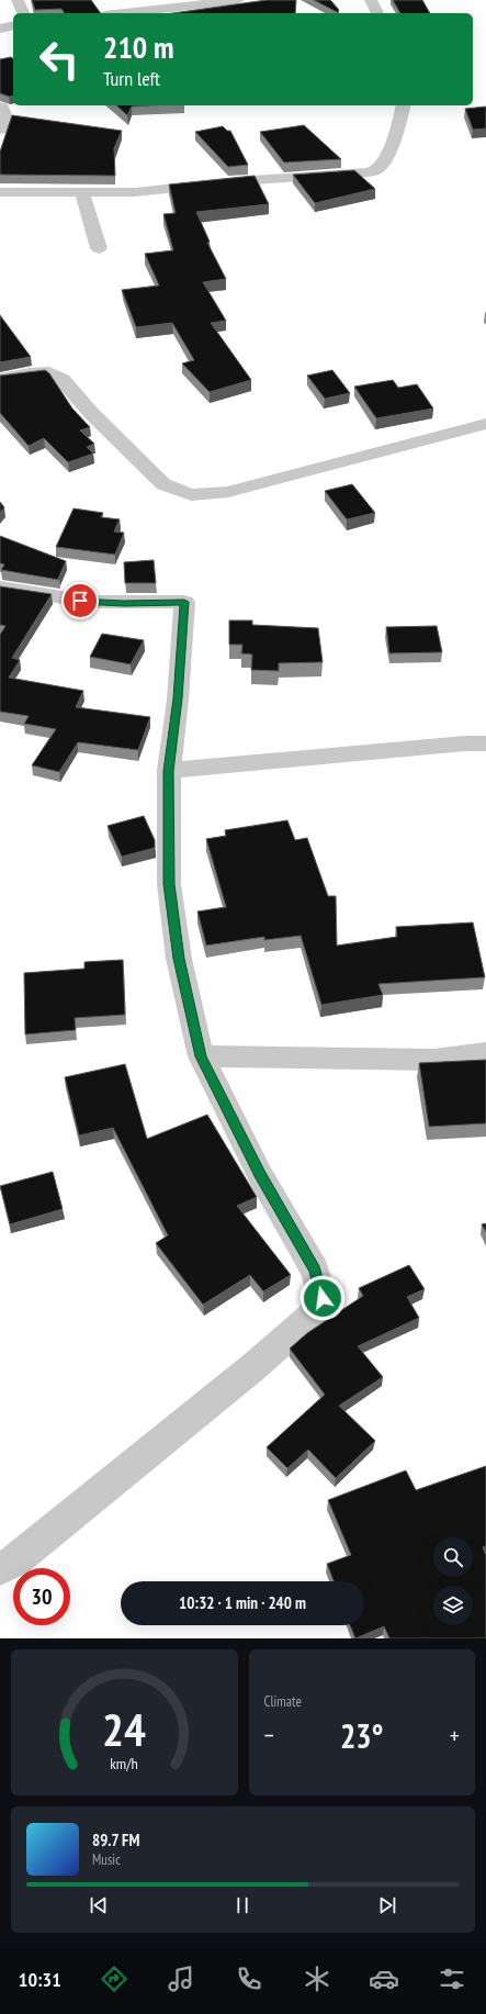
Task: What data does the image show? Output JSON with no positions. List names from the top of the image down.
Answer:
{
  "page": {
    "turn": ["210 m", "Turn left"],
    "limit": "30",
    "trip": "10:32 · 1 min · 240 m",
    "tile": "Climate",
    "heat": ["−", "23°", "+"],
    "song": ["89.7 FM", "Music"],
    "tabs": "10:31",
    "gauge": ["24", "km/h"]
  }
}
